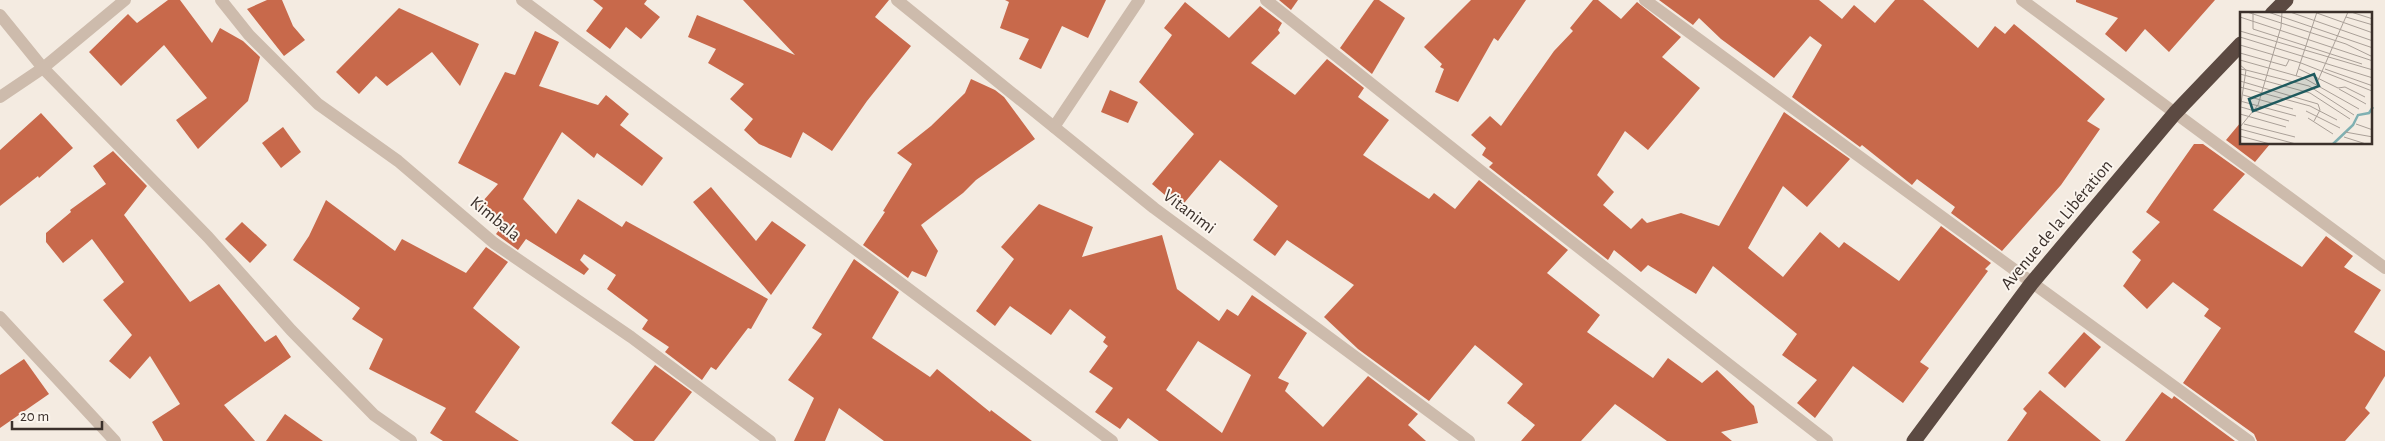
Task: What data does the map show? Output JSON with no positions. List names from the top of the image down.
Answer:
{
  "streets": {
    "highway": ["Avenue de la Libération"],
    "street": ["Vitanimi", "Kimbala"]
  },
  "scale_bar": "20 m"
}
